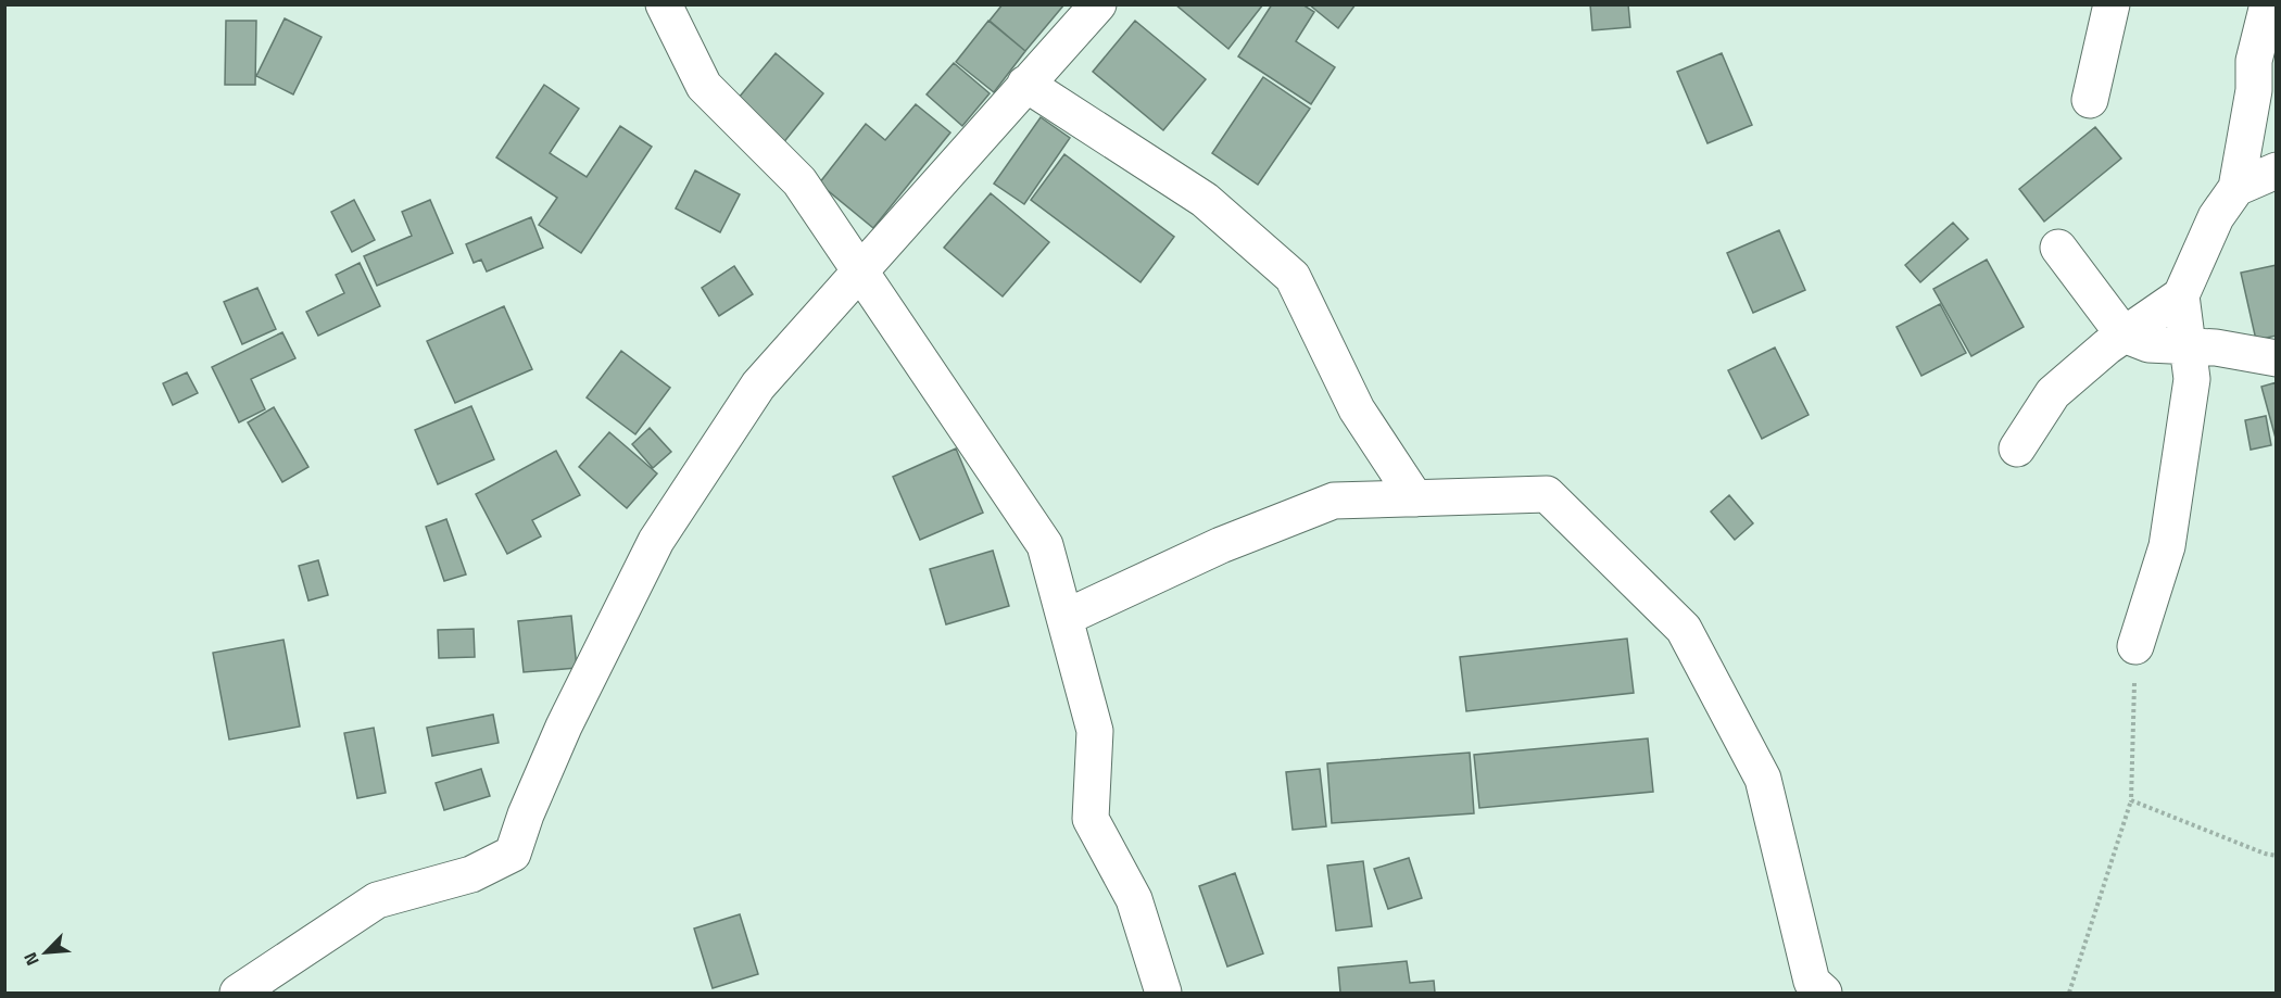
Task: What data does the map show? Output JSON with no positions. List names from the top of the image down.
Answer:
{
  "north": "bottom left"
}
